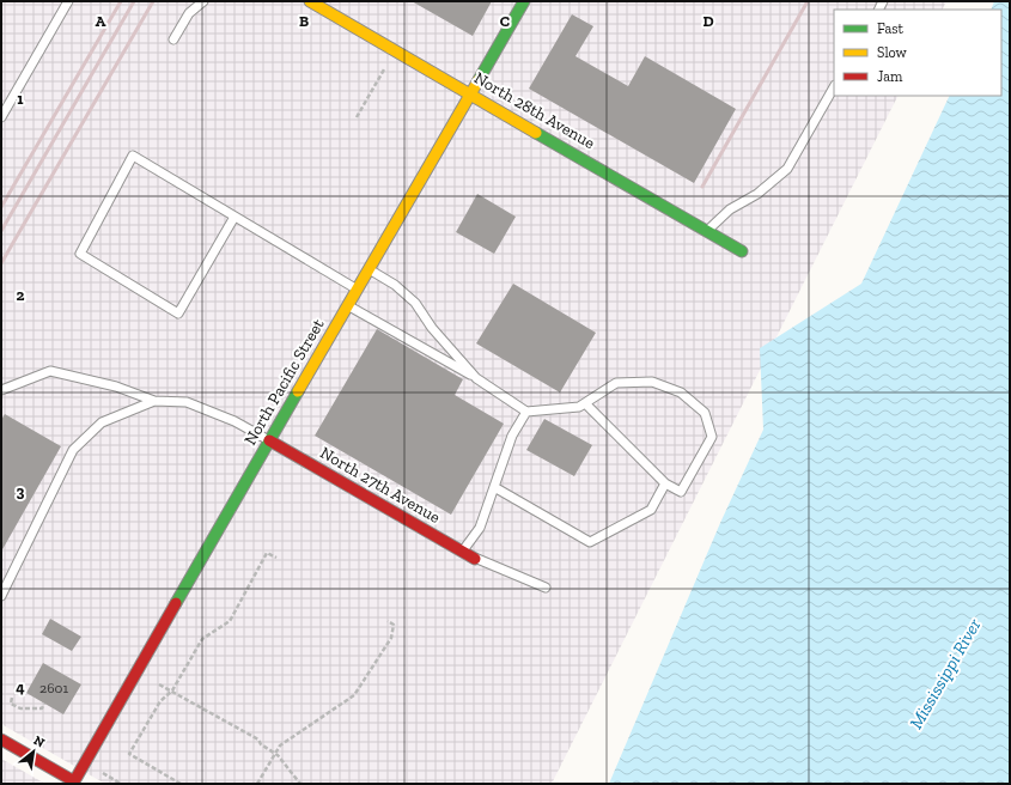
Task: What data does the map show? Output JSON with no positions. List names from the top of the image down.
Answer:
{
  "streets": {
    "street": ["North 28th Avenue", "North Pacific Street", "North 27th Avenue"]
  },
  "crossings": [
    ["North 28th Avenue", "North Pacific Street"],
    ["North Pacific Street", "North 27th Avenue"]
  ],
  "water": ["Mississippi River"],
  "house_numbers": ["2601"],
  "legend": ["Fast", "Slow", "Jam"],
  "north": "top right",
  "grid": {
    "columns": [
      "A",
      "B",
      "C",
      "D"
    ],
    "rows": [
      "1",
      "2",
      "3",
      "4"
    ]
  }
}
